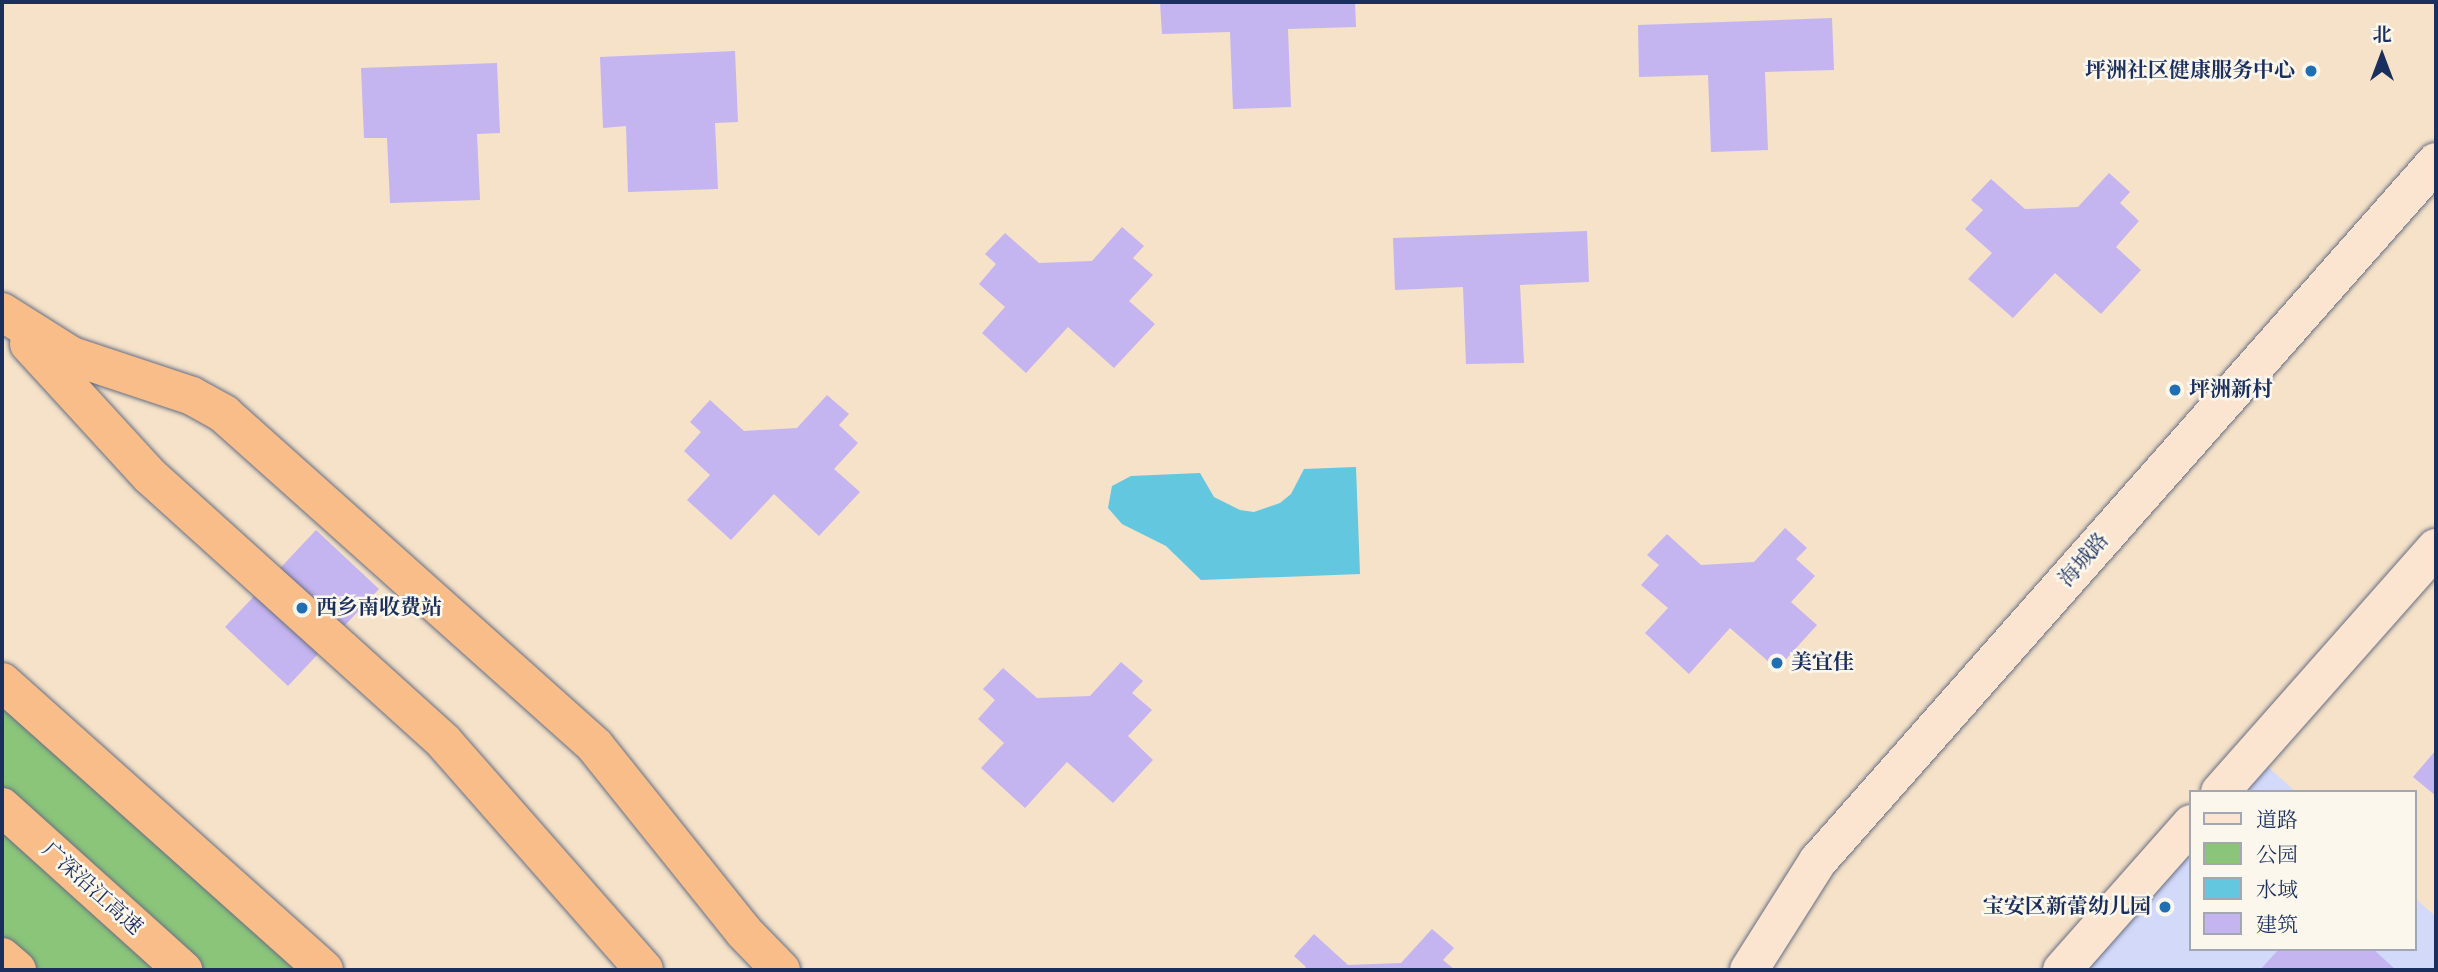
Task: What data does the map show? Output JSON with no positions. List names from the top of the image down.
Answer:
{
  "streets": {
    "highway": ["广深沿江高速"],
    "main road": ["海城路"]
  },
  "places": [
    "坪洲社区健康服务中心",
    "坪洲新村",
    "西乡南收费站",
    "美宜佳",
    "宝安区新蕾幼儿园"
  ],
  "legend": [
    "道路",
    "公园",
    "水域",
    "建筑"
  ],
  "north": "top"
}
